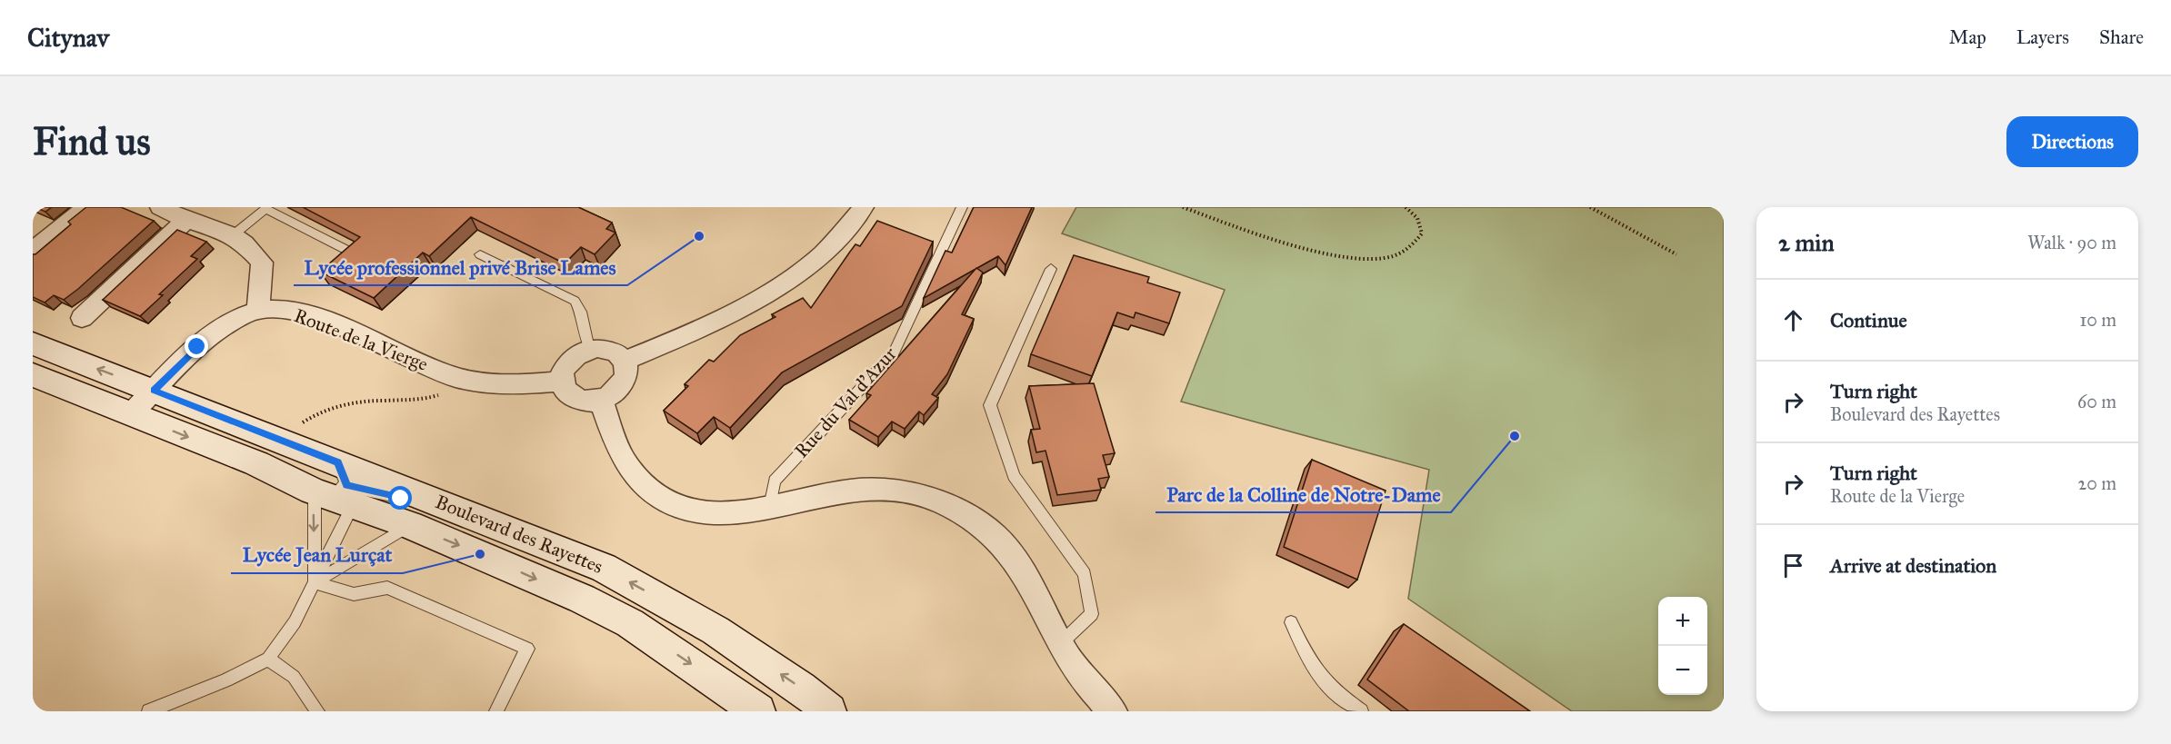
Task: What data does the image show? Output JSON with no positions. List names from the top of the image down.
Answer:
{
  "streets": {
    "main road": ["Boulevard des Rayettes"],
    "street": ["Route de la Vierge"],
    "lane": ["Rue du Val d'Azur"]
  },
  "crossings": [
    ["Route de la Vierge", "Boulevard des Rayettes"]
  ],
  "places": ["Lycée professionnel privé Brise Lames", "Parc de la Colline de Notre-Dame", "Lycée Jean Lurçat"],
  "page": {
    "header": "Citynav",
    "nav": ["Map", "Layers", "Share"],
    "buttons": "Directions",
    "title": "Find us",
    "heading": ["2 min", "Walk · 90 m"],
    "list": [
      ["Continue", "10 m"],
      ["Turn right", "Boulevard des Rayettes", "60 m"],
      ["Turn right", "Route de la Vierge", "20 m"],
      "Arrive at destination"
    ],
    "map_buttons": ["+", "−"]
  }
}
